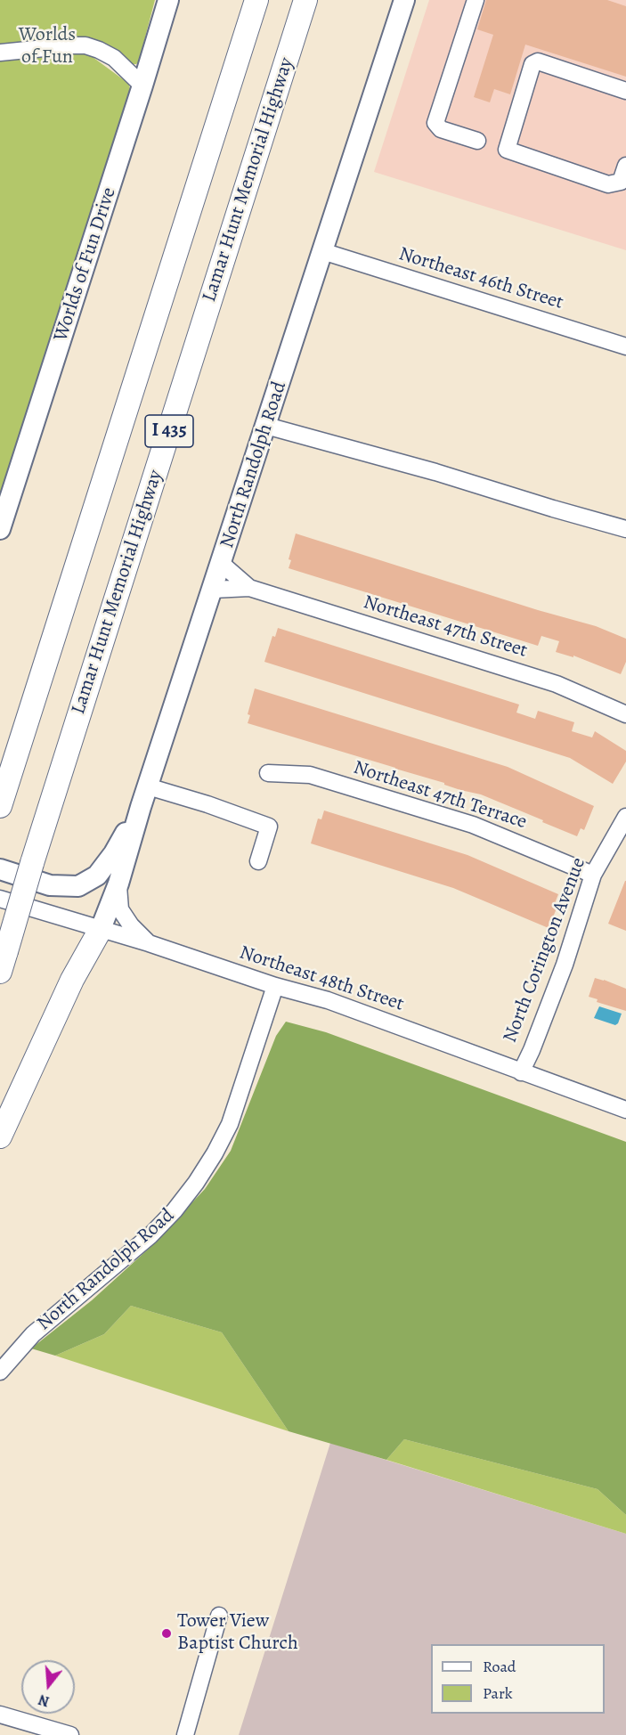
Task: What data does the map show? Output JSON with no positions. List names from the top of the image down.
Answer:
{
  "streets": {
    "highway": ["Lamar Hunt Memorial Highway", "I 435"],
    "main road": ["Worlds of Fun Drive", "North Randolph Road"],
    "street": [
      "Northeast 46th Street",
      "Northeast 47th Street",
      "Northeast 47th Terrace",
      "North Corington Avenue",
      "Northeast 48th Street"
    ]
  },
  "crossings": [
    ["Northeast 46th Street", "North Randolph Road"],
    ["North Randolph Road", "Northeast 47th Street"],
    ["North Randolph Road", "Northeast 48th Street"],
    ["Northeast 47th Terrace", "North Corington Avenue"],
    ["North Corington Avenue", "Northeast 48th Street"]
  ],
  "parks": ["Worlds of Fun"],
  "places": ["Tower View Baptist Church"],
  "legend": ["Road", "Park"],
  "north": "bottom"
}
